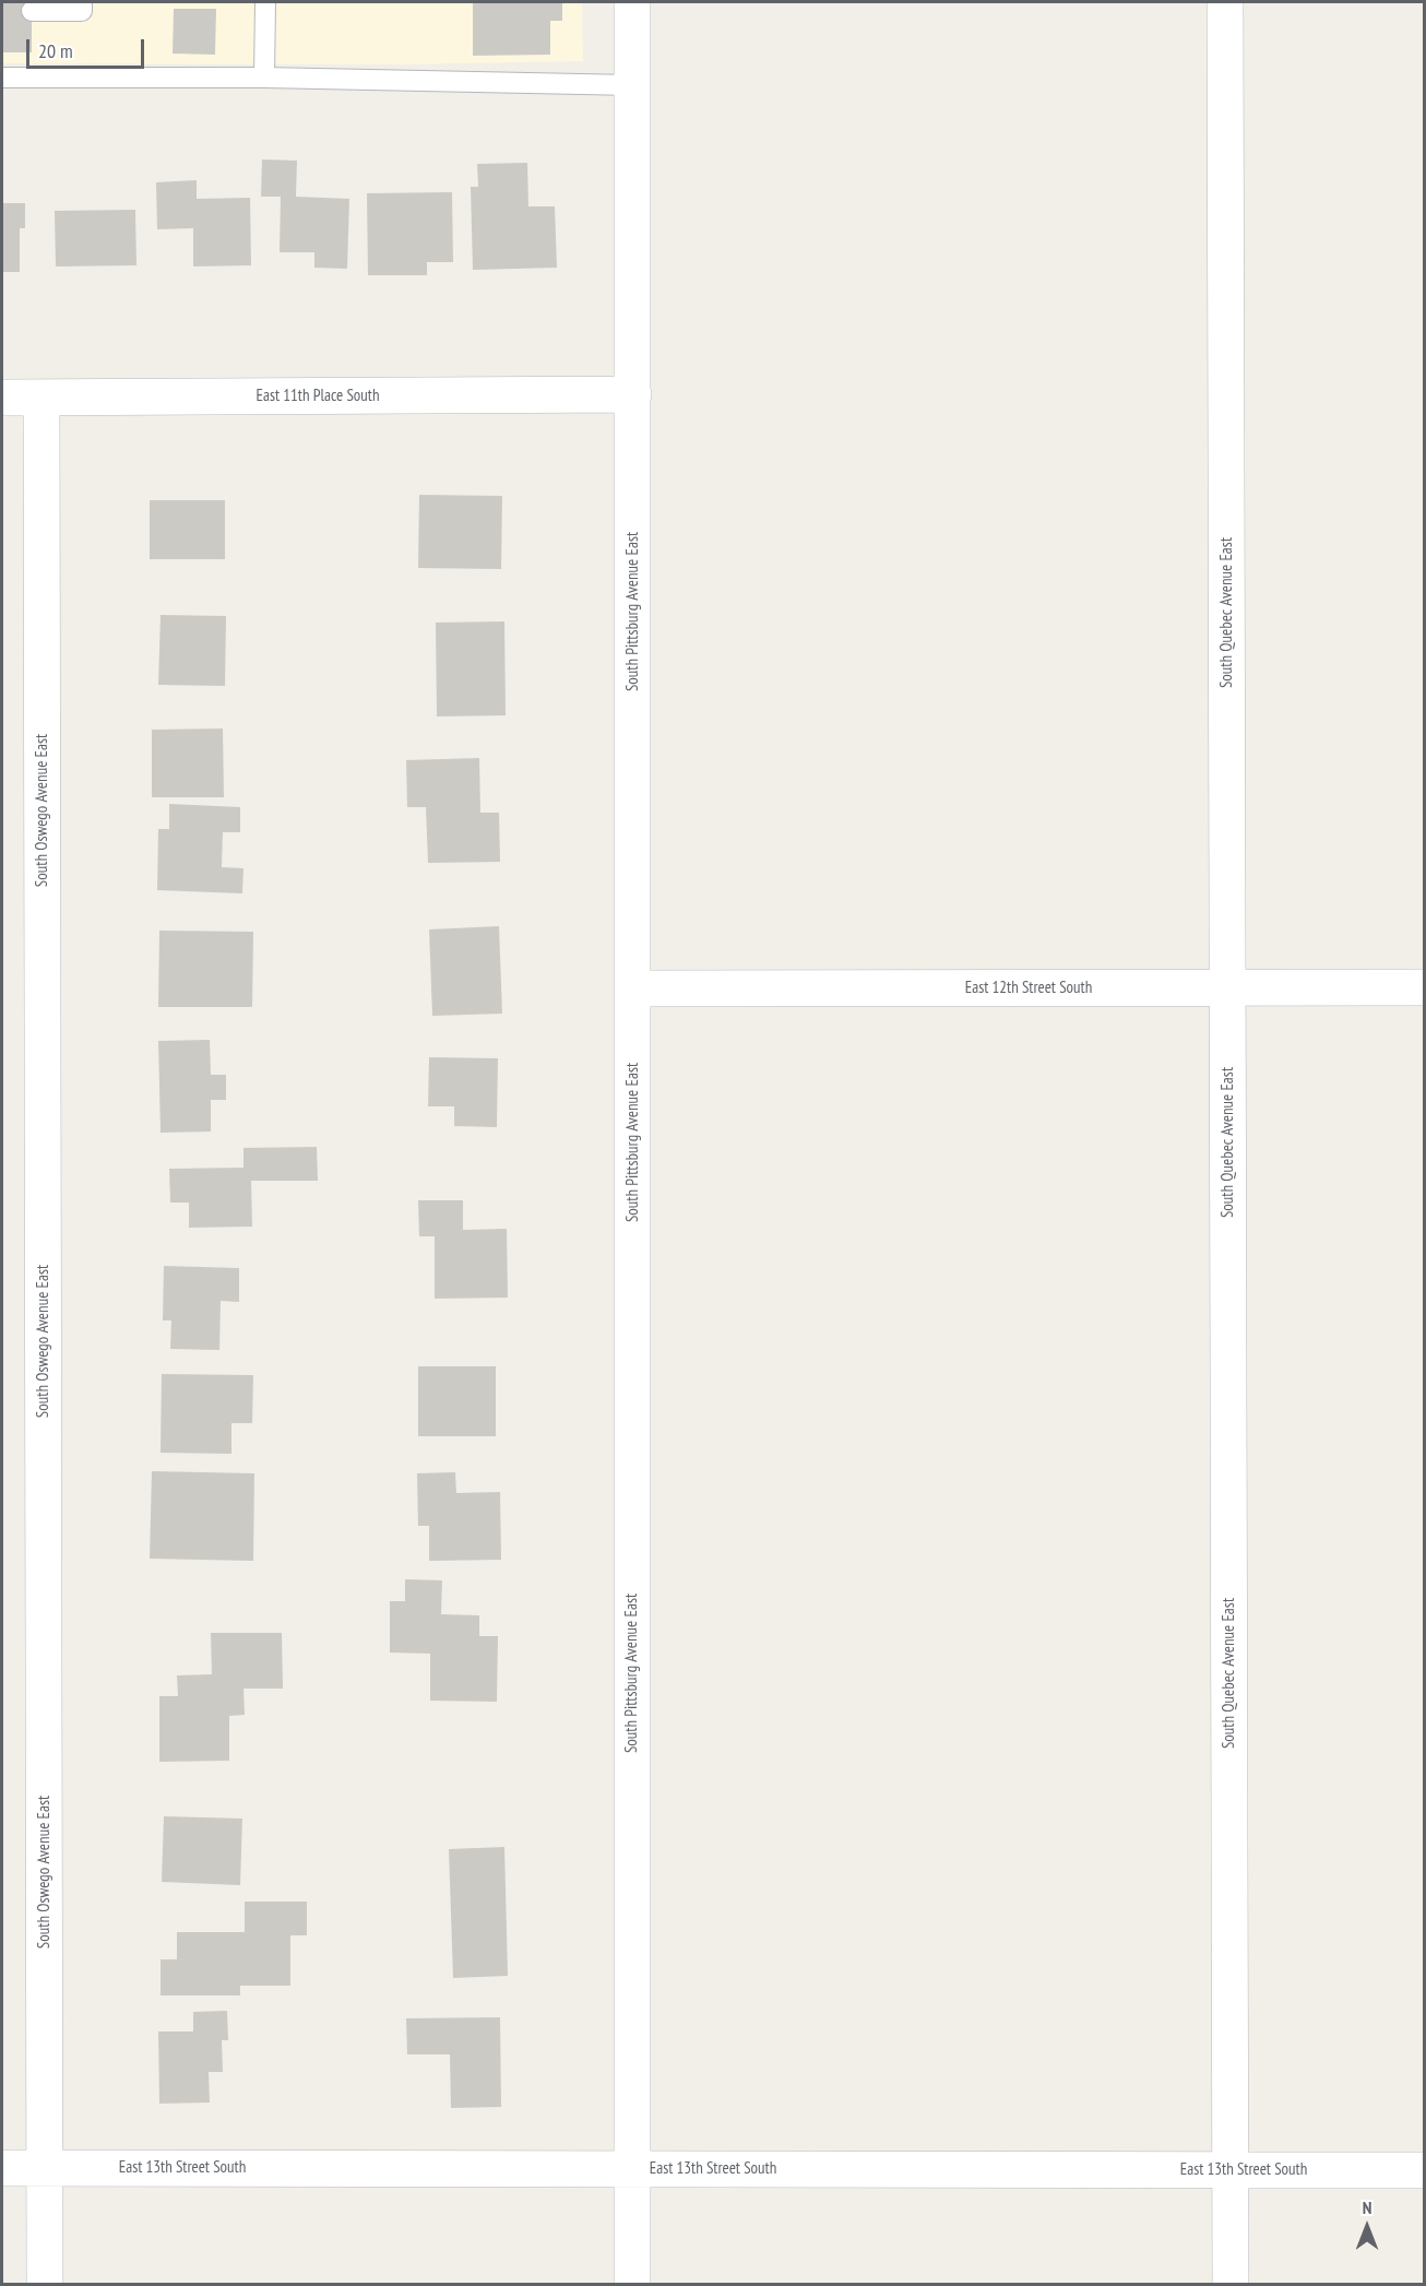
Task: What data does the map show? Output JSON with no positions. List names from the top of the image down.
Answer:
{
  "streets": {
    "street": [
      "East 11th Place South",
      "South Pittsburg Avenue East",
      "South Quebec Avenue East",
      "South Oswego Avenue East",
      "East 12th Street South",
      "East 13th Street South"
    ]
  },
  "crossings": [
    ["East 11th Place South", "South Pittsburg Avenue East"],
    ["East 11th Place South", "South Oswego Avenue East"],
    ["South Pittsburg Avenue East", "East 12th Street South"],
    ["South Pittsburg Avenue East", "East 13th Street South"],
    ["South Quebec Avenue East", "East 12th Street South"],
    ["South Quebec Avenue East", "East 13th Street South"],
    ["South Oswego Avenue East", "East 13th Street South"]
  ],
  "scale_bar": "20 m",
  "north": "top"
}
